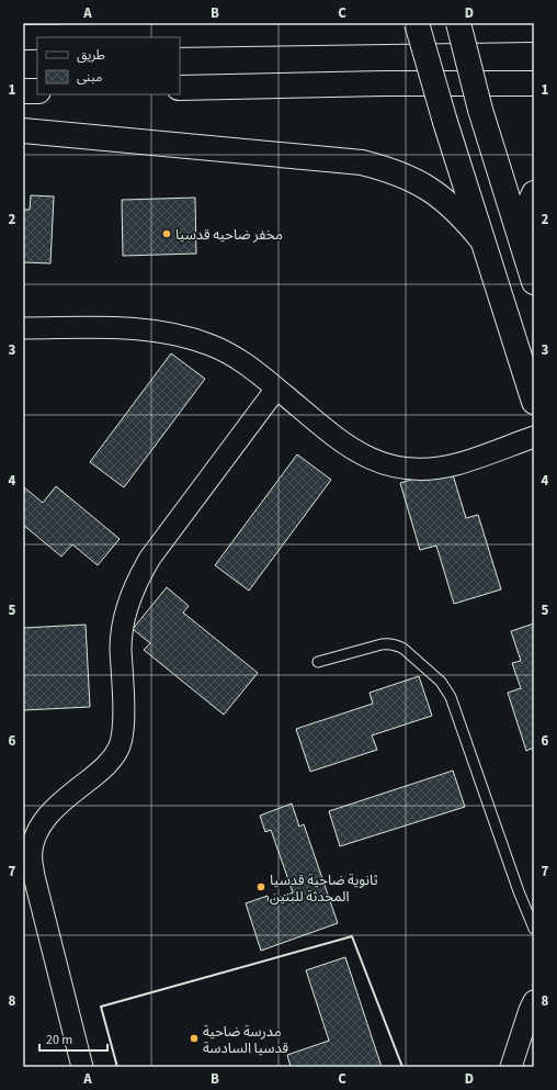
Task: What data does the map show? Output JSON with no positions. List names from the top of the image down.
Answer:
{
  "places": ["مخفر ضاحيه قدسيا", "ثانوية ضاحية قدسيا المحدثة للبنين", "مدرسة ضاحية قدسيا السادسة"],
  "legend": ["طريق", "مبنى"],
  "scale_bar": "20 m",
  "grid": {
    "columns": [
      "A",
      "B",
      "C",
      "D"
    ],
    "rows": [
      "1",
      "2",
      "3",
      "4",
      "5",
      "6",
      "7",
      "8"
    ]
  }
}
